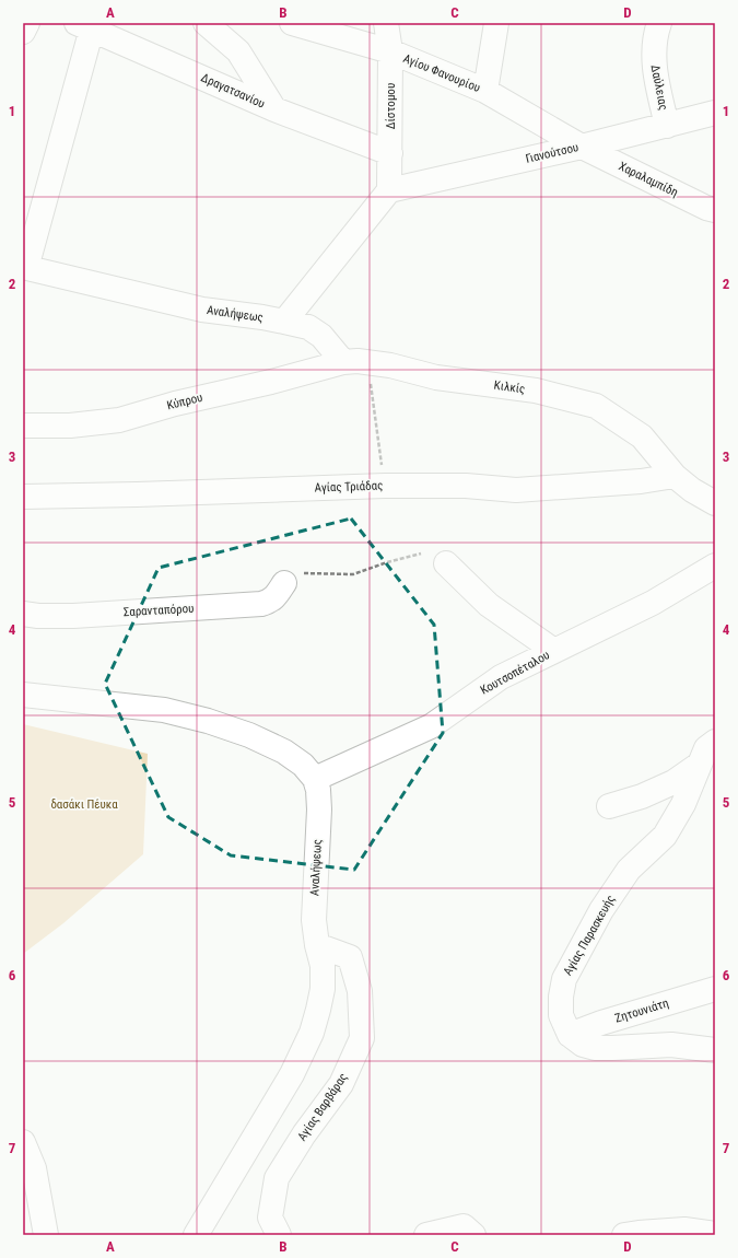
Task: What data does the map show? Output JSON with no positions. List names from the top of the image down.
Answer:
{
  "streets": {
    "street": [
      "Αγίου Φανουρίου",
      "Δαύλειας",
      "Δραγατσανίου",
      "Δίστομου",
      "Γιανούτσου",
      "Χαραλαμπίδη",
      "Αναλήψεως",
      "Κιλκίς",
      "Κύπρου",
      "Αγίας Τριάδας",
      "Σαρανταπόρου",
      "Κουτσοπέταλου",
      "Αγίας Παρασκευής",
      "Ζητουνιάτη",
      "Αγίας Βαρβάρας"
    ]
  },
  "crossings": [
    ["Αγίου Φανουρίου", "Δίστομου"],
    ["Αγίου Φανουρίου", "Γιανούτσου"],
    ["Αγίου Φανουρίου", "Χαραλαμπίδη"],
    ["Δαύλειας", "Γιανούτσου"],
    ["Δραγατσανίου", "Δίστομου"],
    ["Δίστομου", "Γιανούτσου"],
    ["Γιανούτσου", "Χαραλαμπίδη"],
    ["Αναλήψεως", "Κουτσοπέταλου"],
    ["Αναλήψεως", "Αγίας Βαρβάρας"],
    ["Κιλκίς", "Κύπρου"],
    ["Κιλκίς", "Αγίας Τριάδας"],
    ["Αγίας Παρασκευής", "Ζητουνιάτη"]
  ],
  "parks": ["δασάκι Πέυκα"],
  "grid": {
    "columns": [
      "A",
      "B",
      "C",
      "D"
    ],
    "rows": [
      "1",
      "2",
      "3",
      "4",
      "5",
      "6",
      "7"
    ]
  }
}
